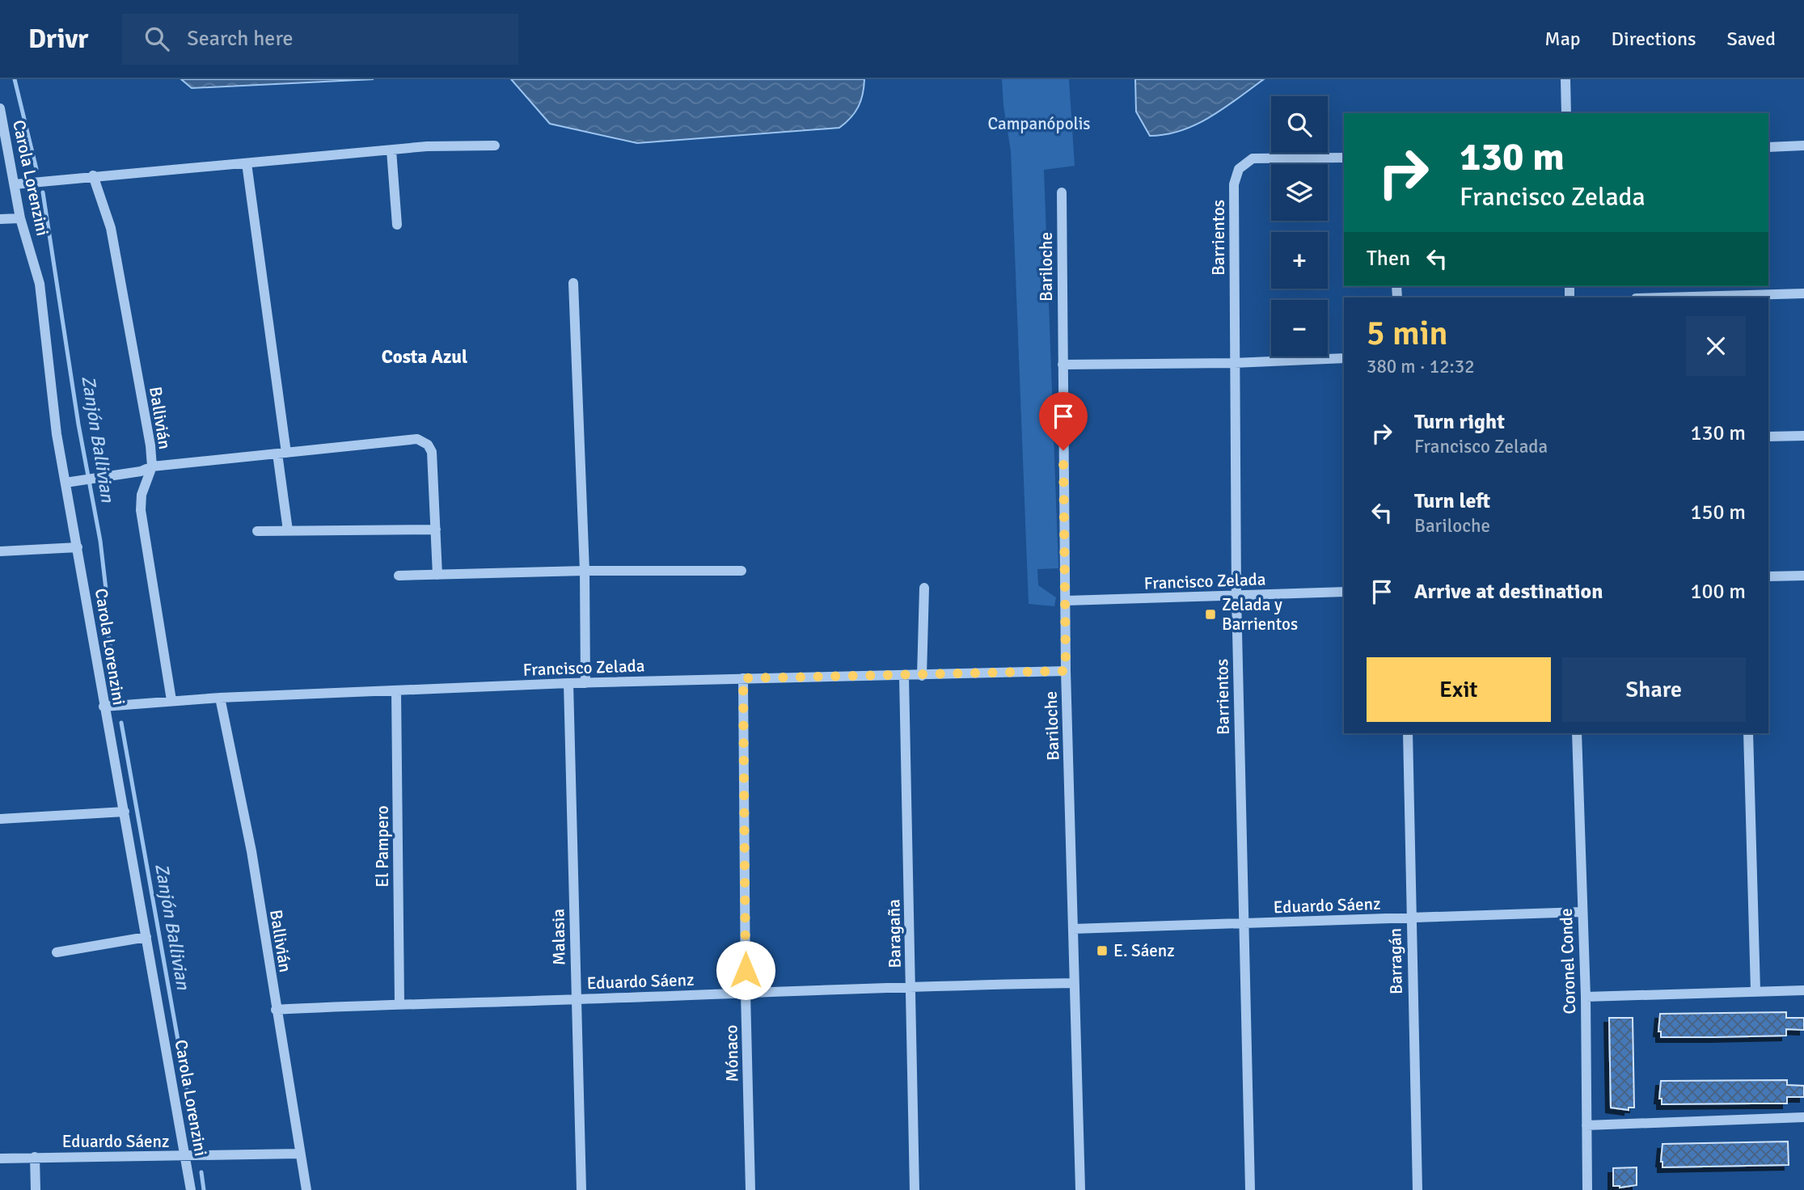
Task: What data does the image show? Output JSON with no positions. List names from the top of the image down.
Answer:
{
  "streets": {
    "street": [
      "Carola Lorenzini",
      "Barrientos",
      "Bariloche",
      "Ballivián",
      "Francisco Zelada",
      "El Pampero",
      "Eduardo Sáenz",
      "Baragaña",
      "Malasia",
      "Barragán",
      "Coronel Conde",
      "Mónaco"
    ]
  },
  "crossings": [
    ["Carola Lorenzini", "Francisco Zelada"],
    ["Carola Lorenzini", "Eduardo Sáenz"],
    ["Barrientos", "Francisco Zelada"],
    ["Barrientos", "Eduardo Sáenz"],
    ["Bariloche", "Francisco Zelada"],
    ["Bariloche", "Eduardo Sáenz"],
    ["Ballivián", "Francisco Zelada"],
    ["Ballivián", "Eduardo Sáenz"],
    ["Francisco Zelada", "El Pampero"],
    ["Francisco Zelada", "Baragaña"],
    ["Francisco Zelada", "Malasia"],
    ["Francisco Zelada", "Mónaco"],
    ["El Pampero", "Eduardo Sáenz"],
    ["Eduardo Sáenz", "Baragaña"],
    ["Eduardo Sáenz", "Malasia"],
    ["Eduardo Sáenz", "Barragán"],
    ["Eduardo Sáenz", "Coronel Conde"],
    ["Eduardo Sáenz", "Mónaco"]
  ],
  "districts": ["Costa Azul"],
  "water": ["Zanjón Ballivian"],
  "parks": ["Campanópolis"],
  "places": {
    "transit": ["Zelada y Barrientos", "E. Sáenz"]
  },
  "page": {
    "header": "Drivr",
    "search": "Search here",
    "nav": ["Map", "Directions", "Saved"],
    "map_buttons": ["+", "−"],
    "turn": ["130 m", "Francisco Zelada"],
    "then": "Then",
    "heading": ["5 min", "380 m · 12:32"],
    "list": [
      {
        "name": "Turn right",
        "note": "Francisco Zelada",
        "value": "130 m"
      },
      {
        "name": "Turn left",
        "note": "Bariloche",
        "value": "150 m"
      },
      {
        "name": "Arrive at destination",
        "value": "100 m"
      }
    ],
    "buttons": ["Exit", "Share"]
  }
}
